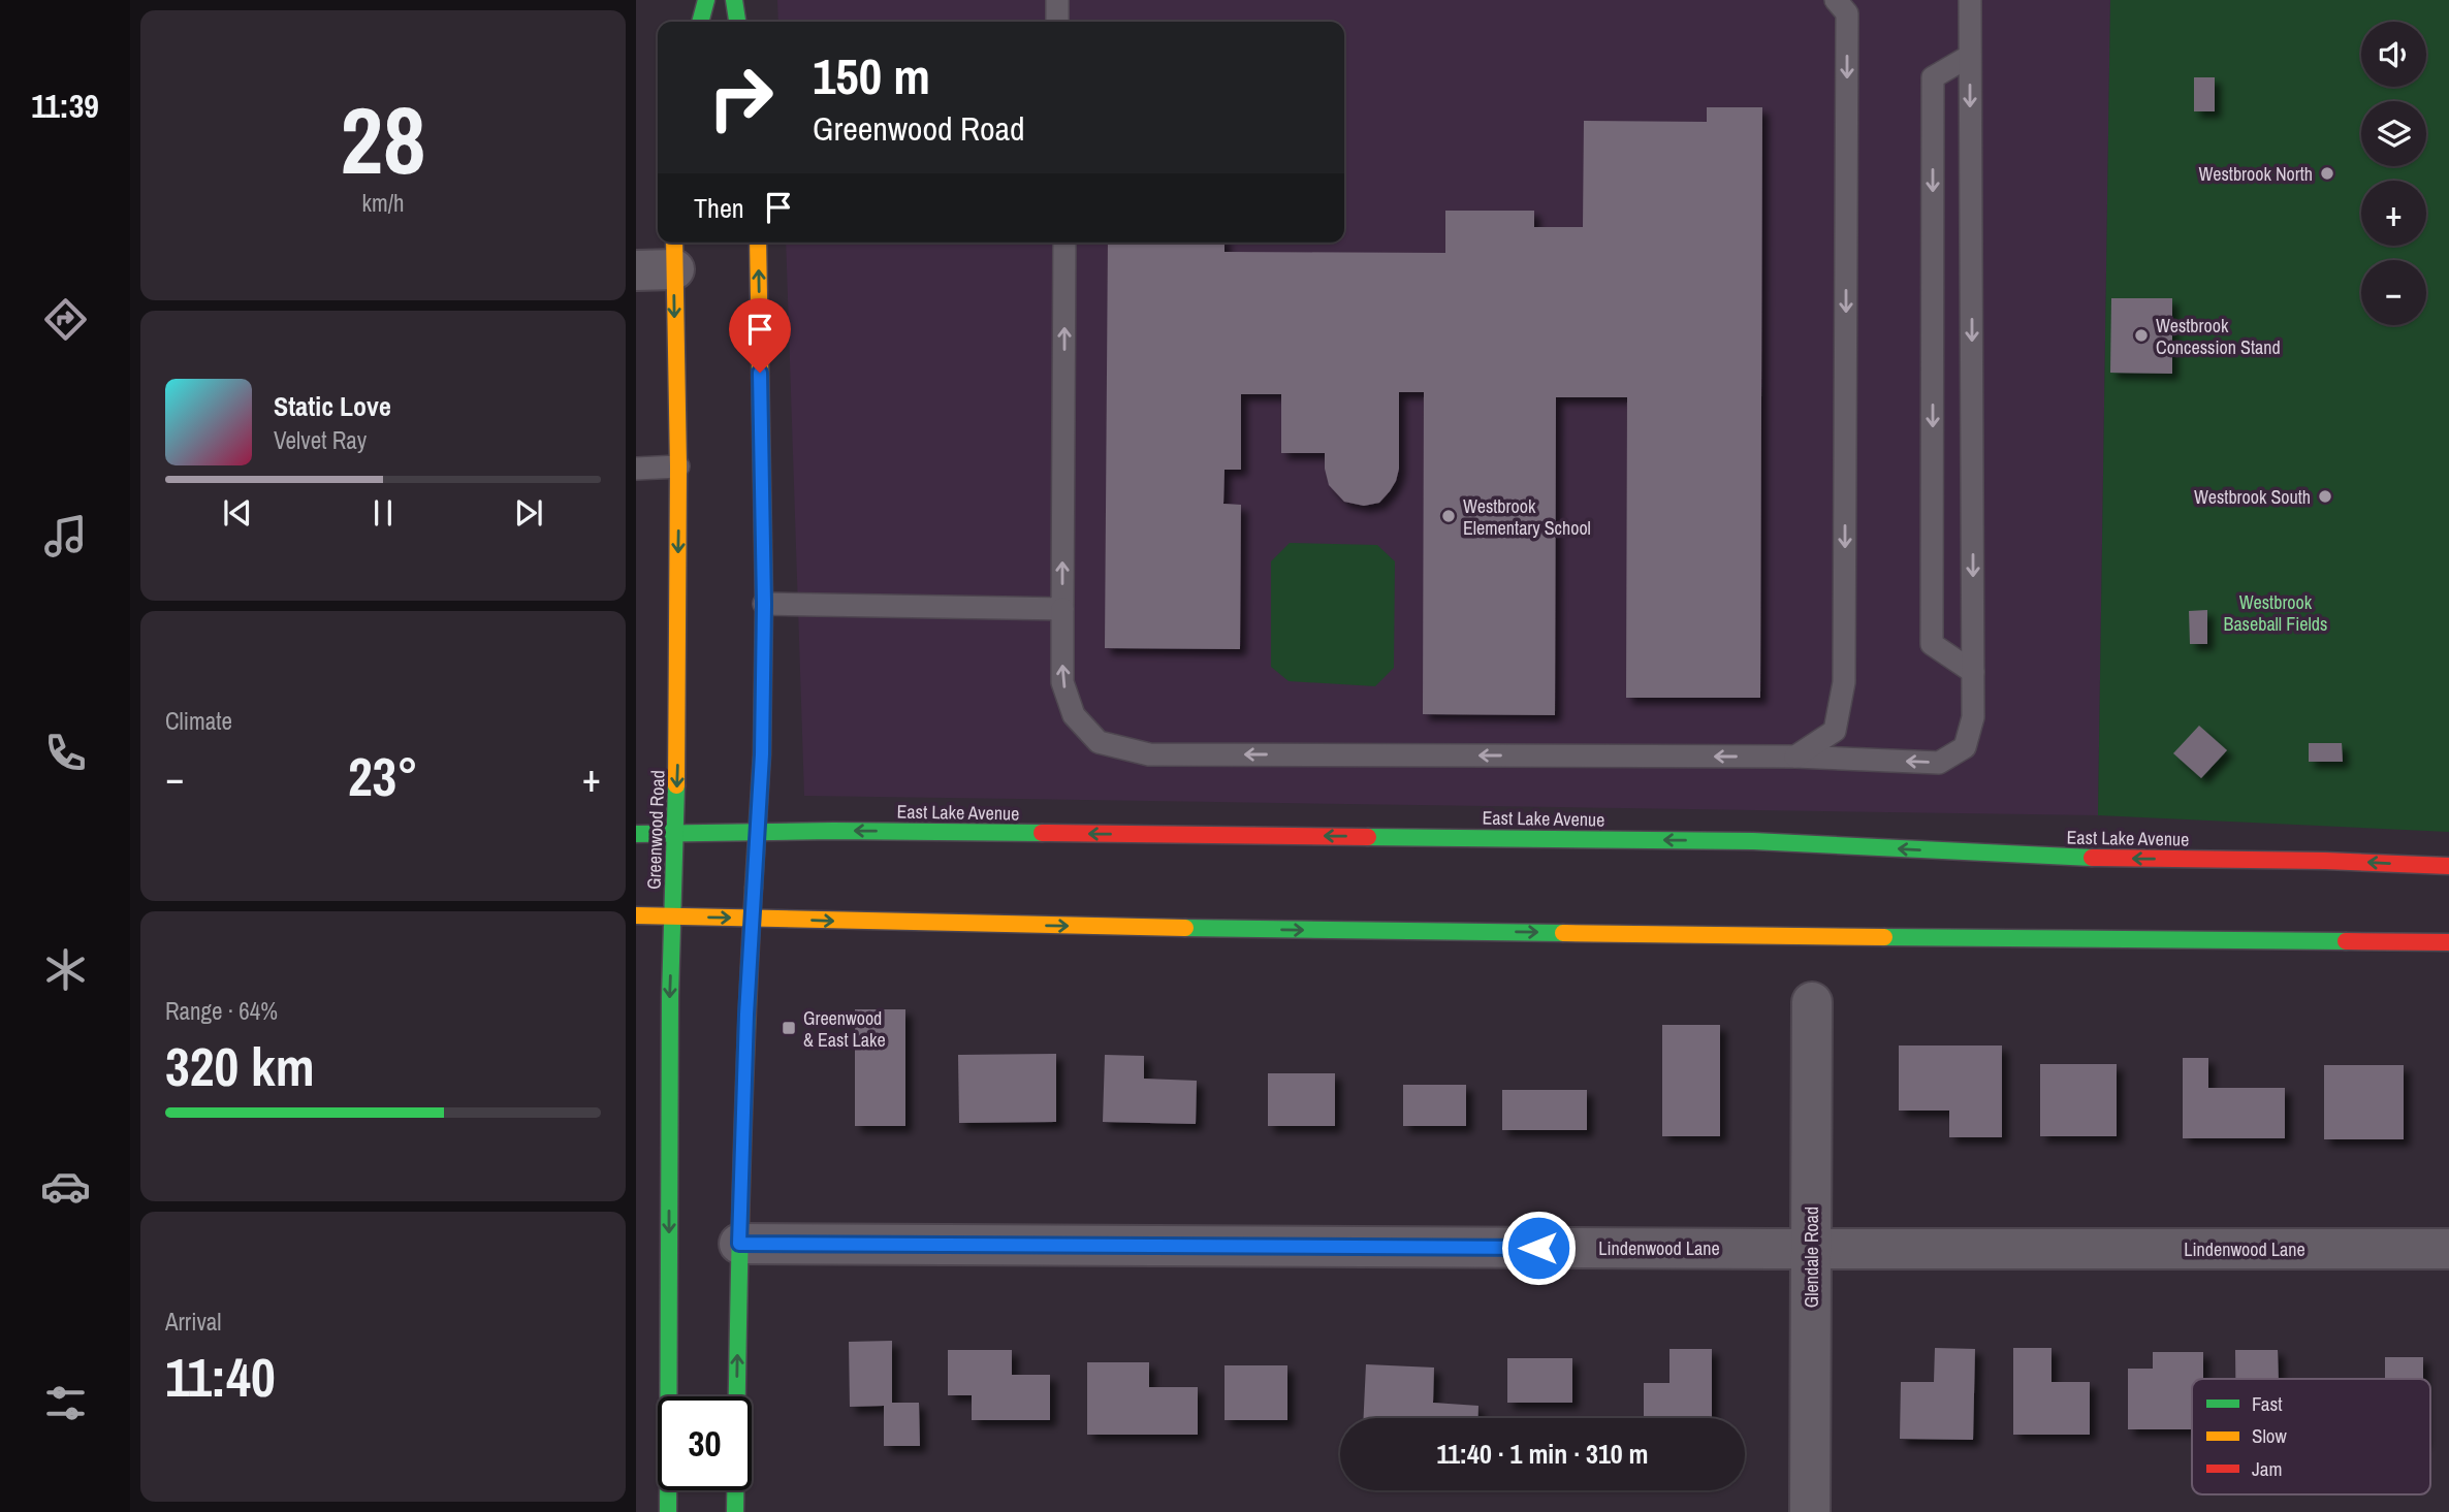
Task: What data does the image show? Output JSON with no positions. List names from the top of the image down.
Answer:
{
  "streets": {
    "main road": ["East Lake Avenue", "Greenwood Road"],
    "street": ["Lindenwood Lane", "Glendale Road"]
  },
  "crossings": [
    ["East Lake Avenue", "Greenwood Road"],
    ["Lindenwood Lane", "Glendale Road"]
  ],
  "parks": ["Westbrook Baseball Fields"],
  "places": {
    "other": [
      "Westbrook North",
      "Westbrook Concession Stand",
      "Westbrook South",
      "Westbrook Elementary School"
    ],
    "transit": ["Greenwood & East Lake"]
  },
  "legend": ["Fast", "Slow", "Jam"],
  "page": {
    "tabs": "11:39",
    "tile": [
      ["28", "km/h"],
      "Climate",
      ["Range · 64%", "320 km"],
      ["Arrival", "11:40"]
    ],
    "map_buttons": ["+", "−"],
    "turn": ["150 m", "Greenwood Road"],
    "then": "Then",
    "song": ["Static Love", "Velvet Ray"],
    "heat": ["−", "23°", "+"],
    "limit": "30",
    "trip": "11:40 · 1 min · 310 m"
  }
}
